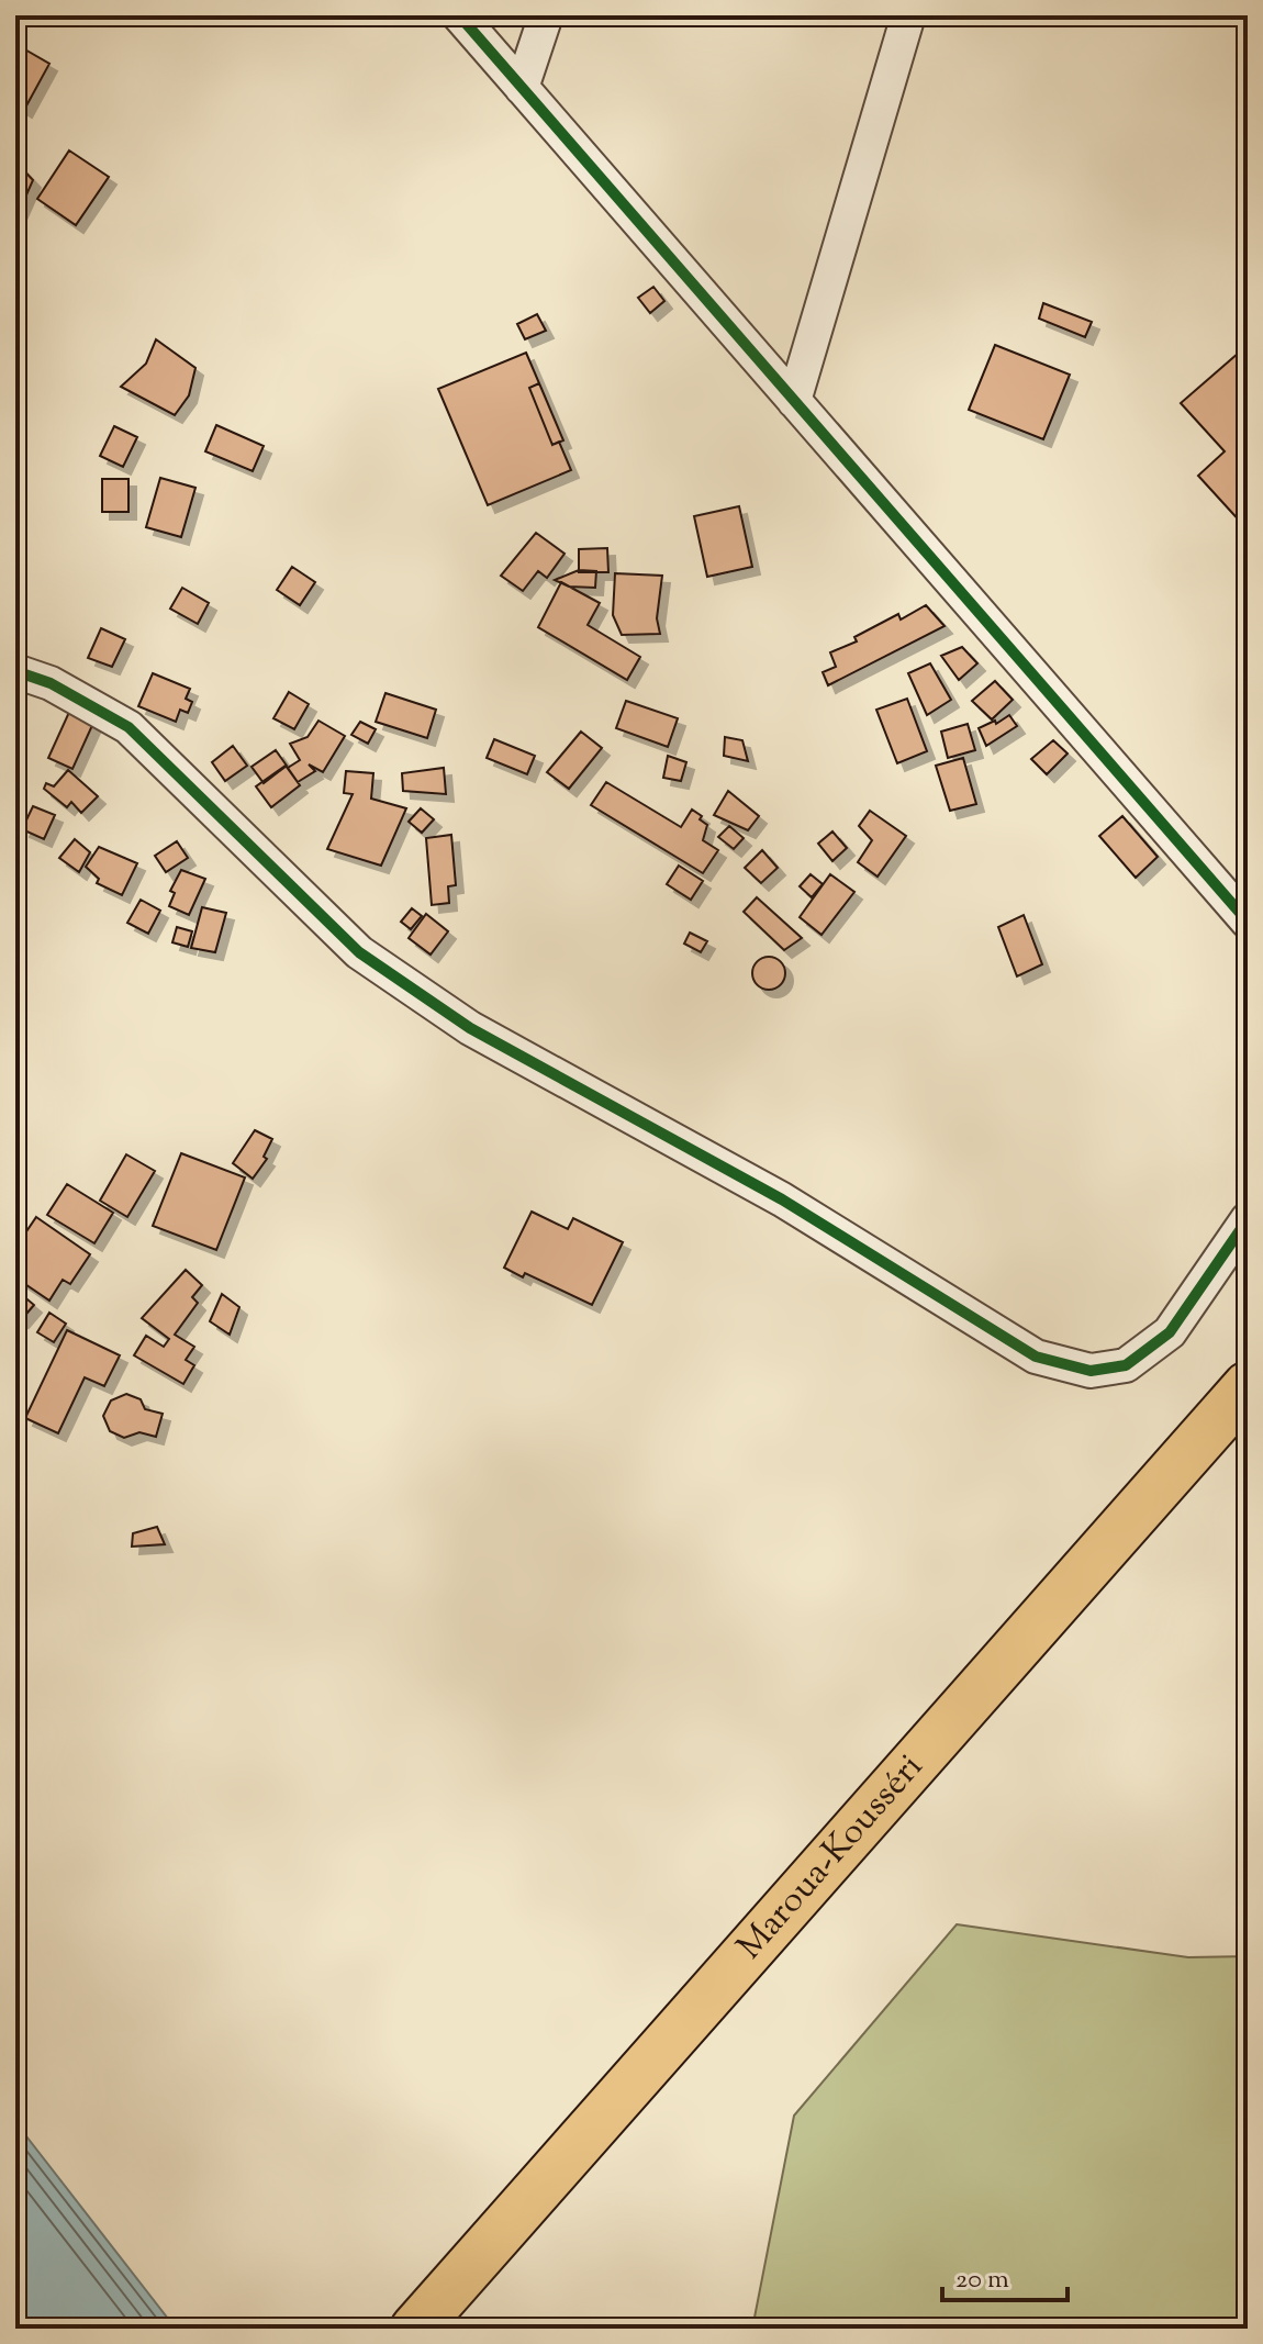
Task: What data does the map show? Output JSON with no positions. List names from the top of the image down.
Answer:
{
  "streets": {
    "highway": ["Maroua-Kousséri"]
  },
  "scale_bar": "20 m"
}
